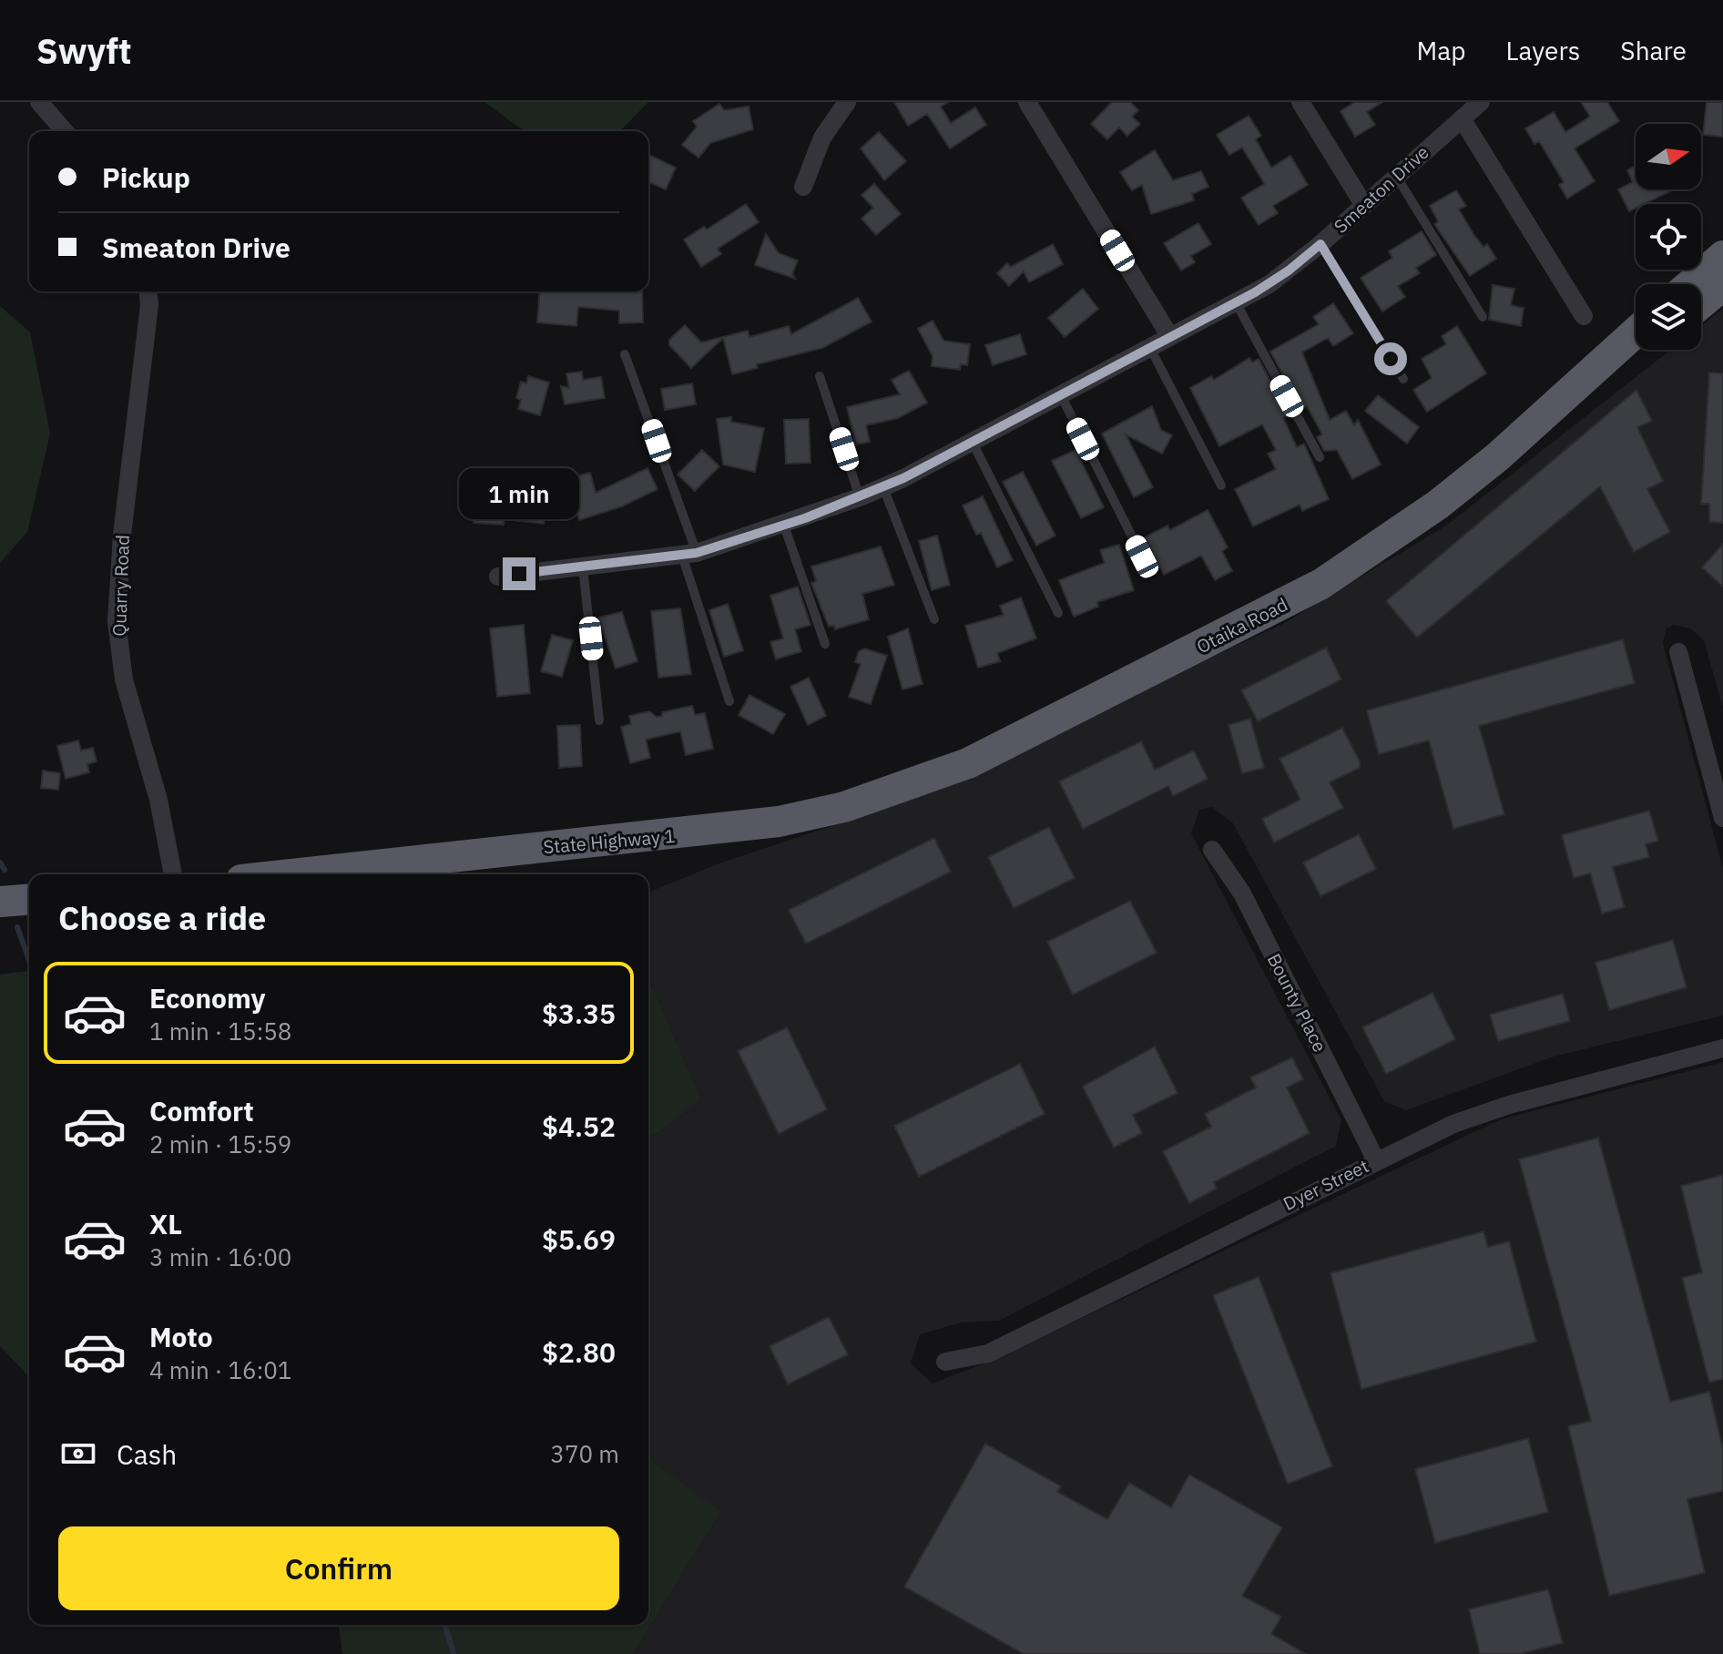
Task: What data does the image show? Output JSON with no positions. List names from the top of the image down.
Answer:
{
  "streets": {
    "highway": ["Otaika Road", "State Highway 1"],
    "street": [
      "Smeaton Drive",
      "Quarry Road",
      "Bounty Place",
      "Dyer Street"
    ]
  },
  "crossings": [
    ["Otaika Road", "State Highway 1"],
    ["Bounty Place", "Dyer Street"]
  ],
  "north": "right",
  "page": {
    "header": "Swyft",
    "nav": ["Map", "Layers", "Share"],
    "banner": ["Pickup", "Smeaton Drive"],
    "bubble": "1 min",
    "heading": "Choose a ride",
    "list": [
      {
        "name": "Economy",
        "note": "1 min · 15:58",
        "value": "$3.35"
      },
      {
        "name": "Comfort",
        "note": "2 min · 15:59",
        "value": "$4.52"
      },
      {
        "name": "XL",
        "note": "3 min · 16:00",
        "value": "$5.69"
      },
      {
        "name": "Moto",
        "note": "4 min · 16:01",
        "value": "$2.80"
      }
    ],
    "pay": ["Cash", "370 m"],
    "buttons": "Confirm"
  }
}
